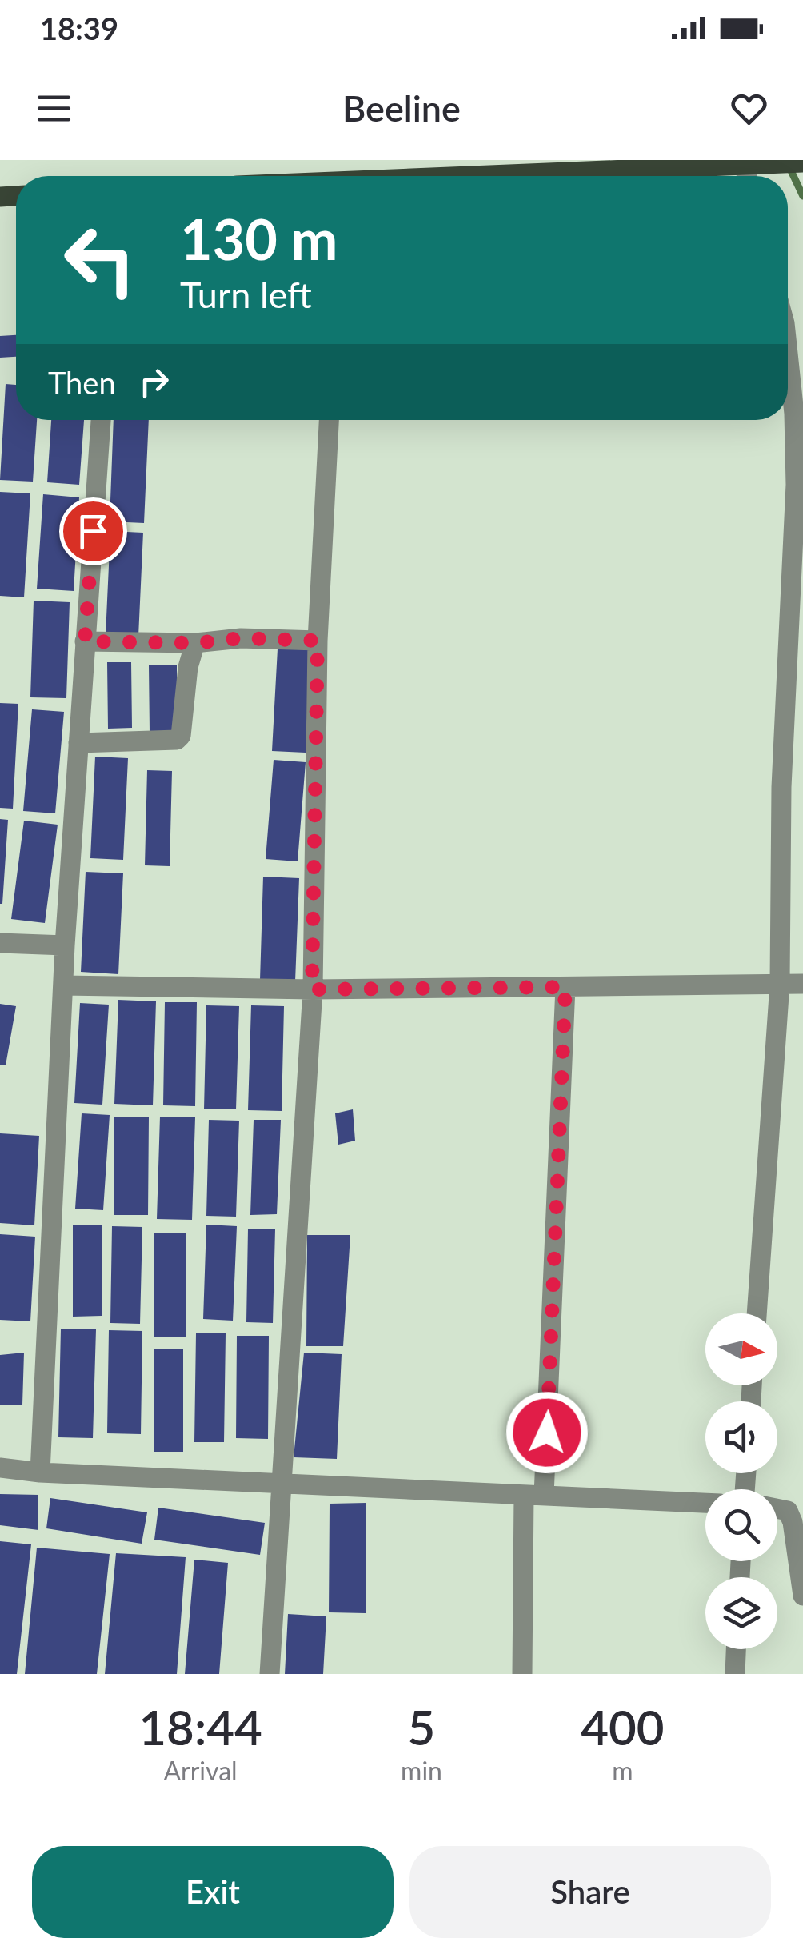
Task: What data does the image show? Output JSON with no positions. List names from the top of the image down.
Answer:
{
  "north": "right",
  "page": {
    "status": "18:39",
    "header": "Beeline",
    "turn": ["130 m", "Turn left"],
    "then": "Then",
    "eta": [
      "18:44",
      "Arrival",
      "5",
      "min",
      "400",
      "m"
    ],
    "buttons": ["Exit", "Share"]
  }
}
